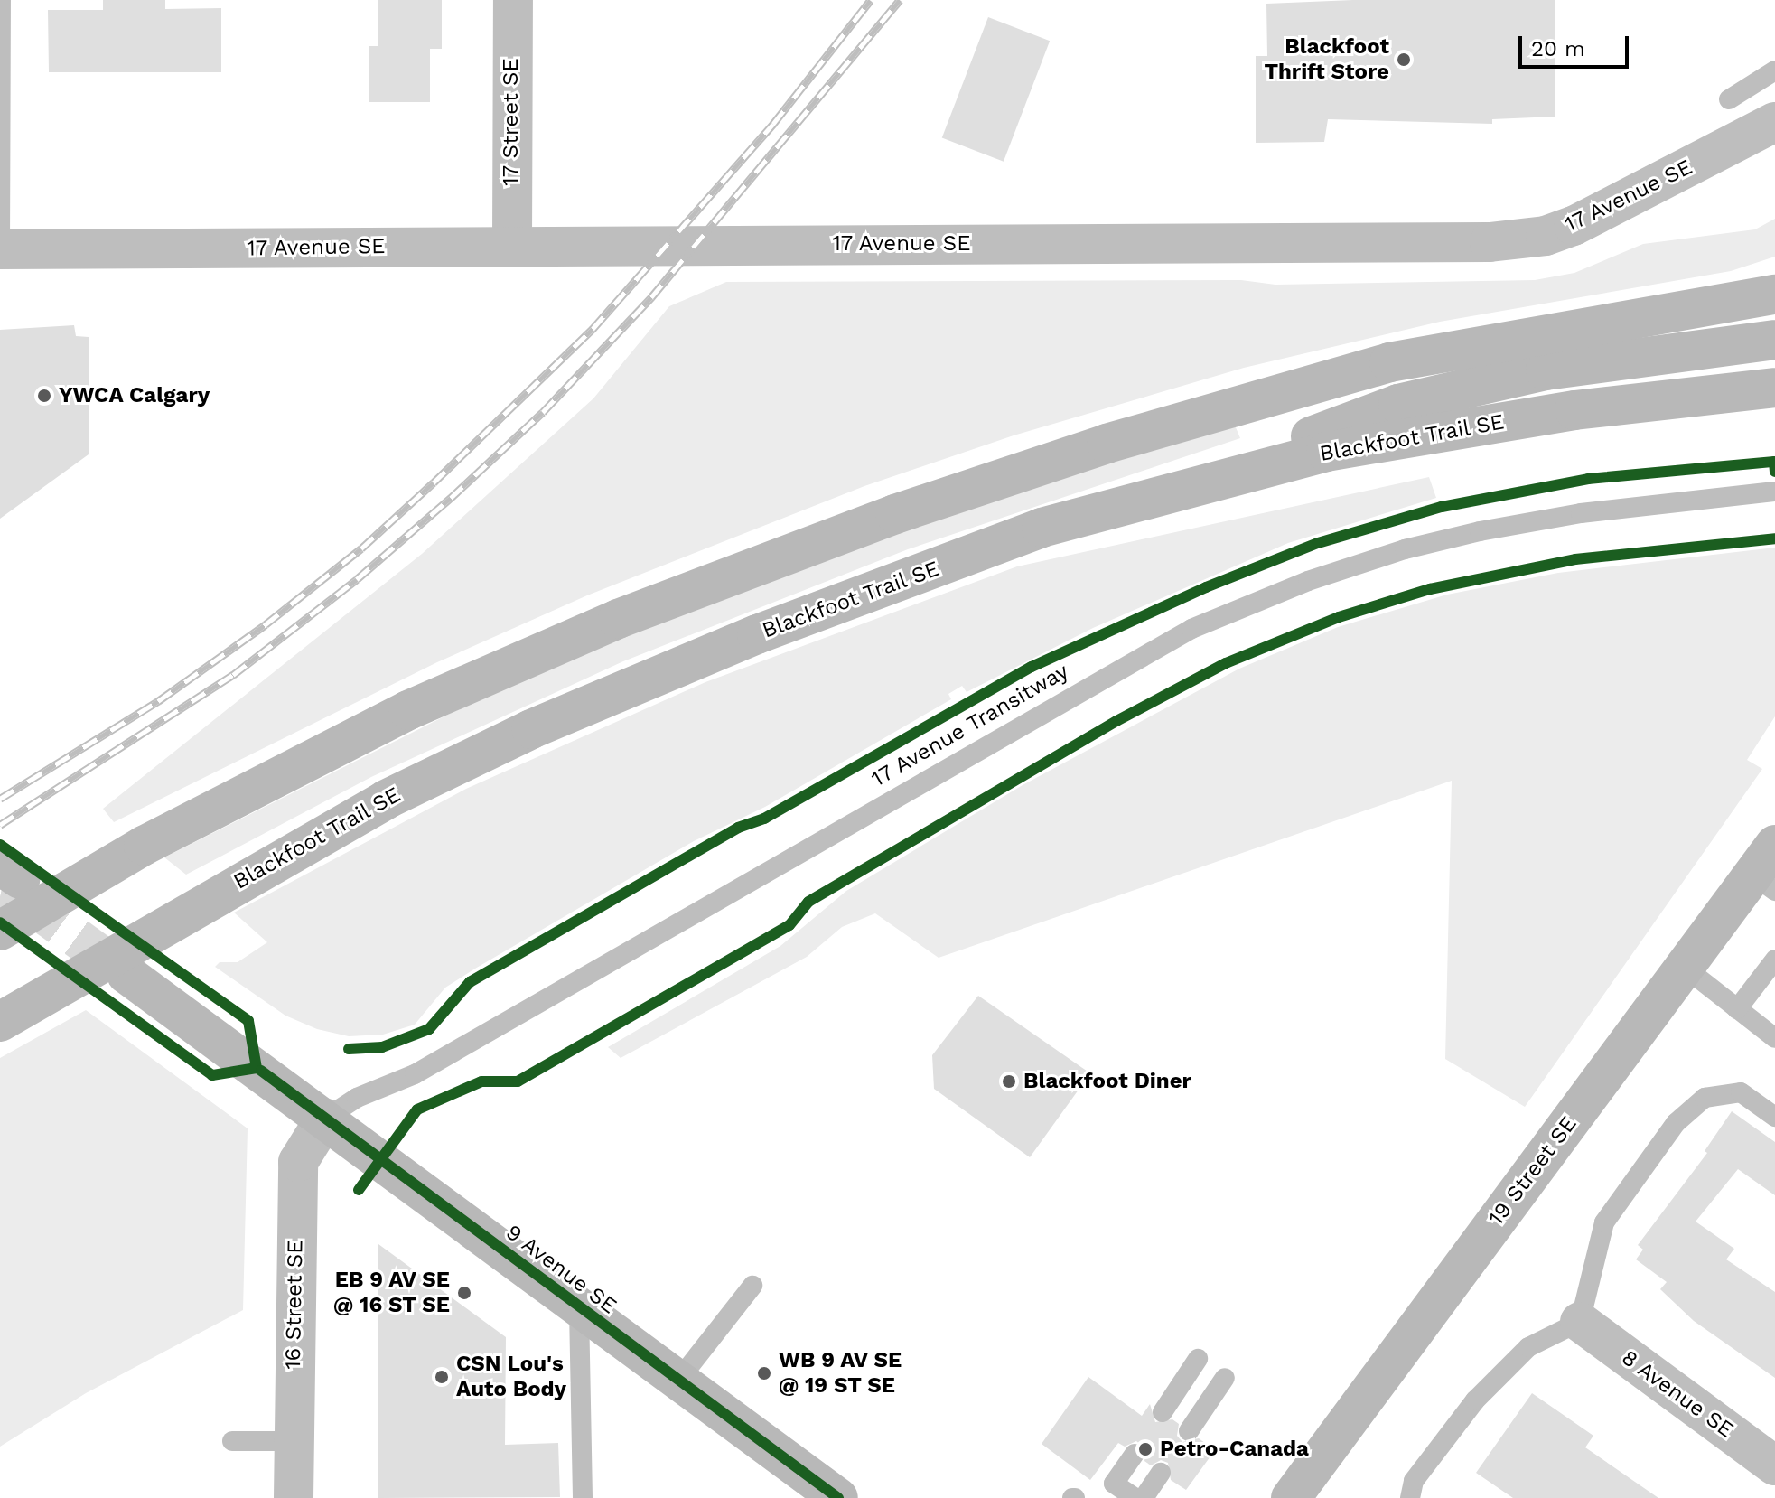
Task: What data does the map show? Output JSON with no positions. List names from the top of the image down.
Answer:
{
  "streets": {
    "main road": ["Blackfoot Trail SE", "19 Street SE", "9 Avenue SE"],
    "street": [
      "17 Street SE",
      "17 Avenue SE",
      "16 Street SE",
      "8 Avenue SE"
    ],
    "lane": ["17 Avenue Transitway"]
  },
  "crossings": [
    ["17 Street SE", "17 Avenue SE"],
    ["17 Avenue Transitway", "9 Avenue SE"],
    ["17 Avenue Transitway", "16 Street SE"],
    ["9 Avenue SE", "16 Street SE"]
  ],
  "places": [
    "Blackfoot Thrift Store",
    "YWCA Calgary",
    "Blackfoot Diner",
    "EB 9 AV SE @ 16 ST SE",
    "WB 9 AV SE @ 19 ST SE",
    "CSN Lou's Auto Body",
    "Petro-Canada"
  ],
  "scale_bar": "20 m"
}
